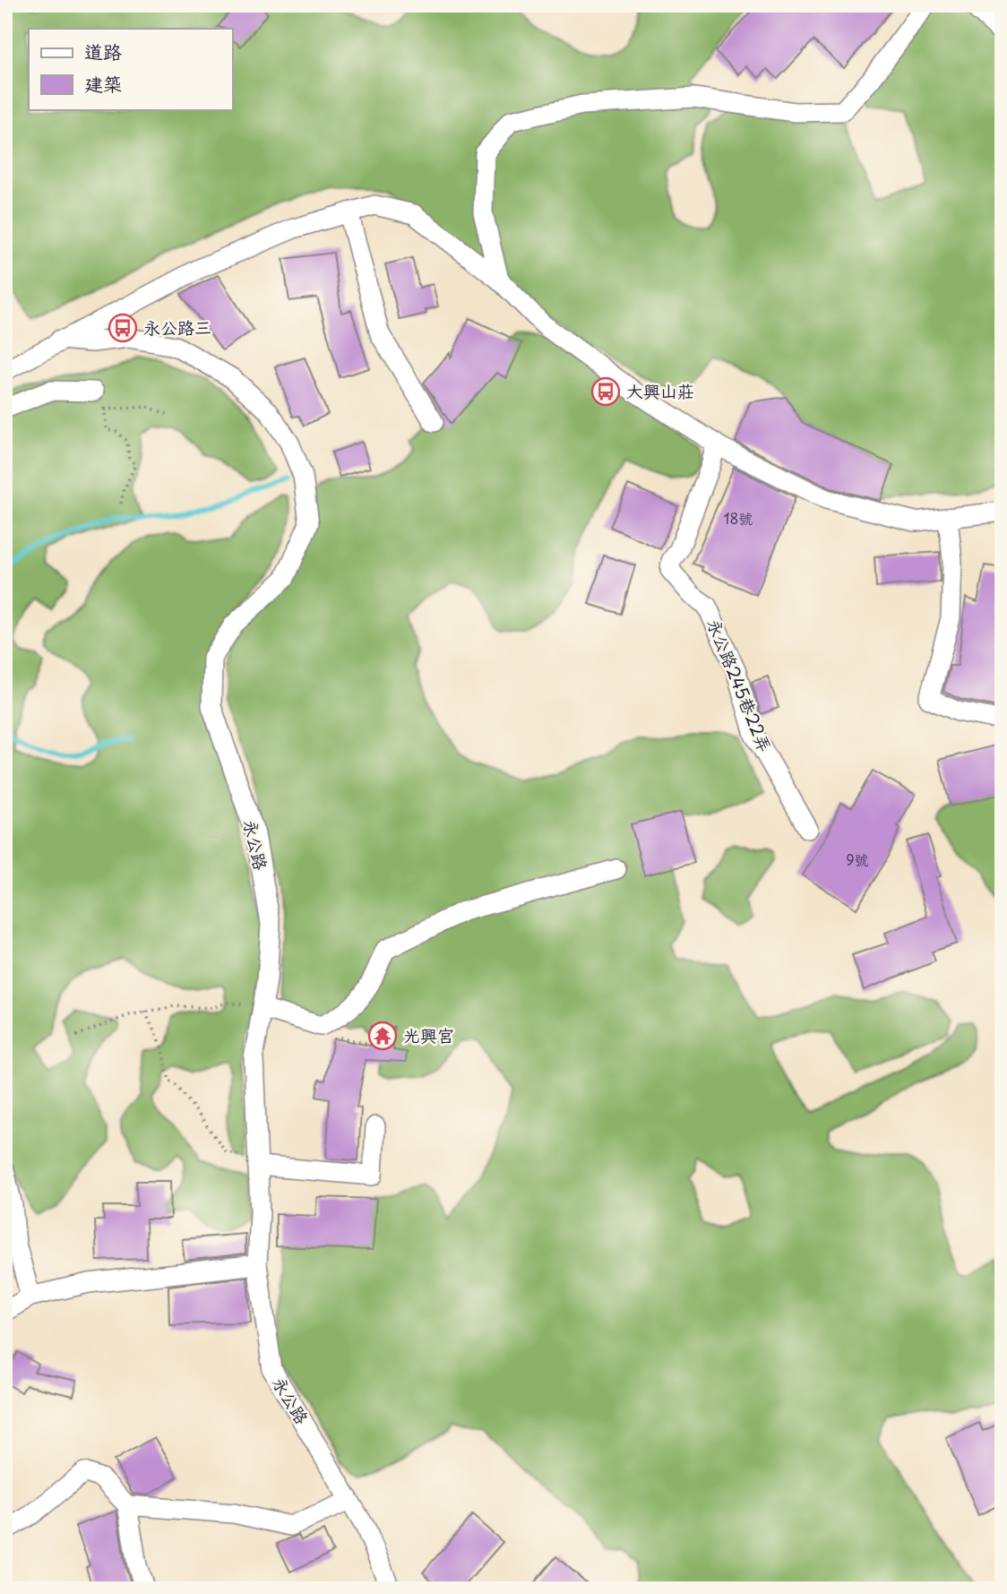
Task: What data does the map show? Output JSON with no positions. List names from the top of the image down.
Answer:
{
  "streets": {
    "street": ["永公路245巷22弄", "永公路"]
  },
  "places": {
    "bus stop": ["永公路三", "大興山莊"],
    "temple": ["光興宮"]
  },
  "house_numbers": ["18號", "9號"],
  "legend": ["道路", "建築"]
}
